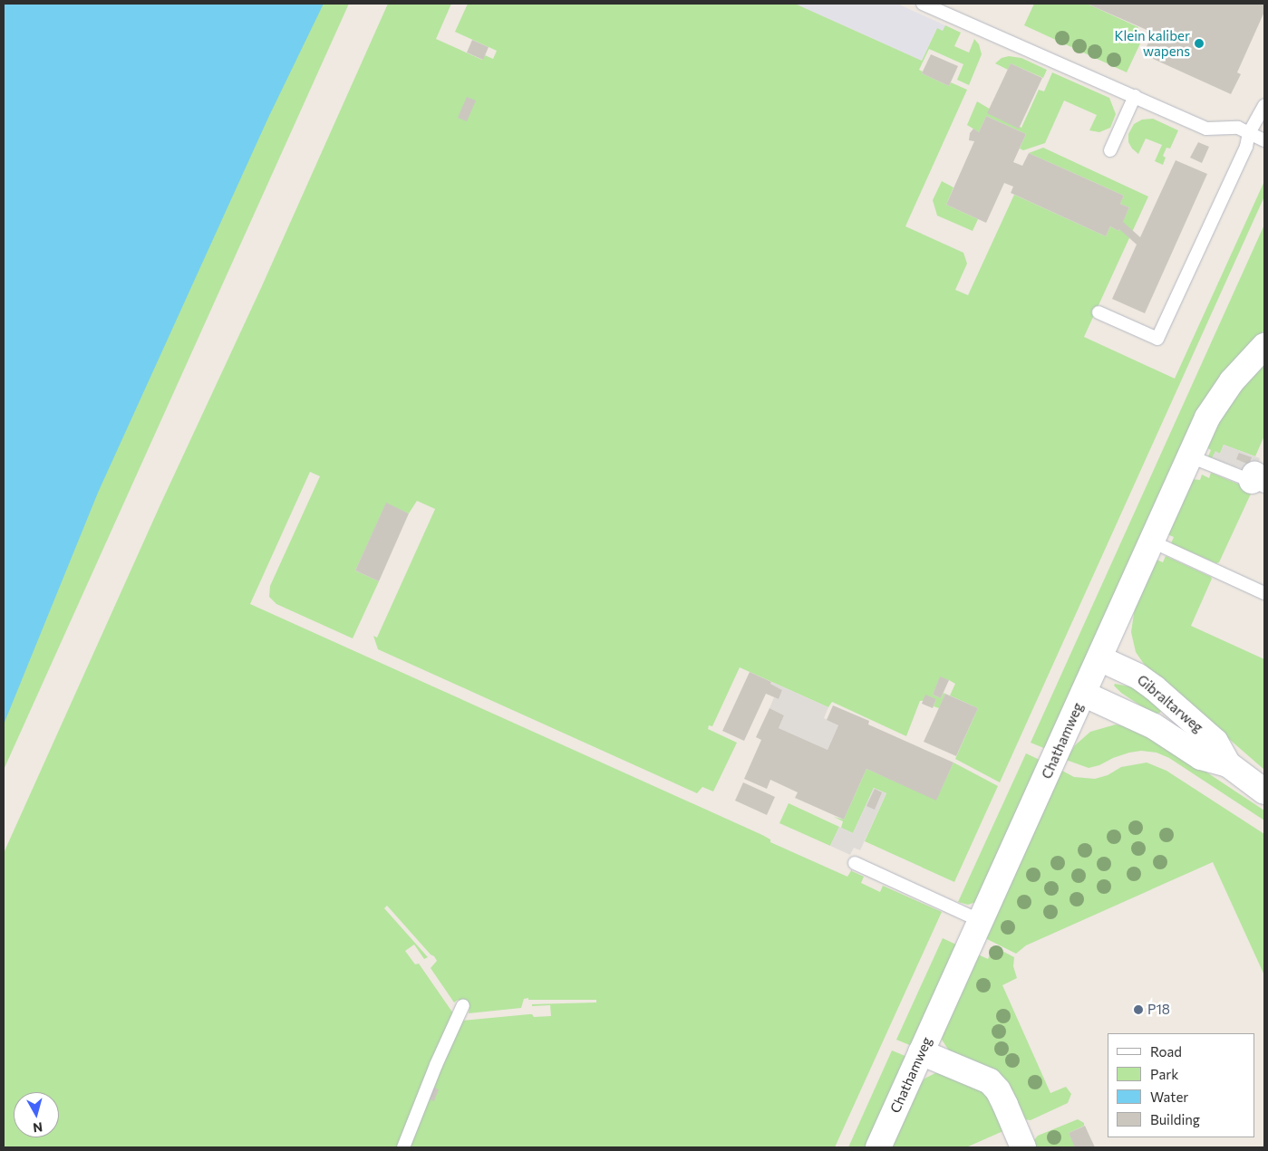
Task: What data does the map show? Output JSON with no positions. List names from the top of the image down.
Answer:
{
  "streets": {
    "street": ["Gibraltarweg", "Chathamweg"]
  },
  "crossings": [
    ["Gibraltarweg", "Chathamweg"]
  ],
  "places": ["Klein kaliber wapens", "P18"],
  "legend": [
    "Road",
    "Park",
    "Water",
    "Building"
  ],
  "north": "bottom"
}
